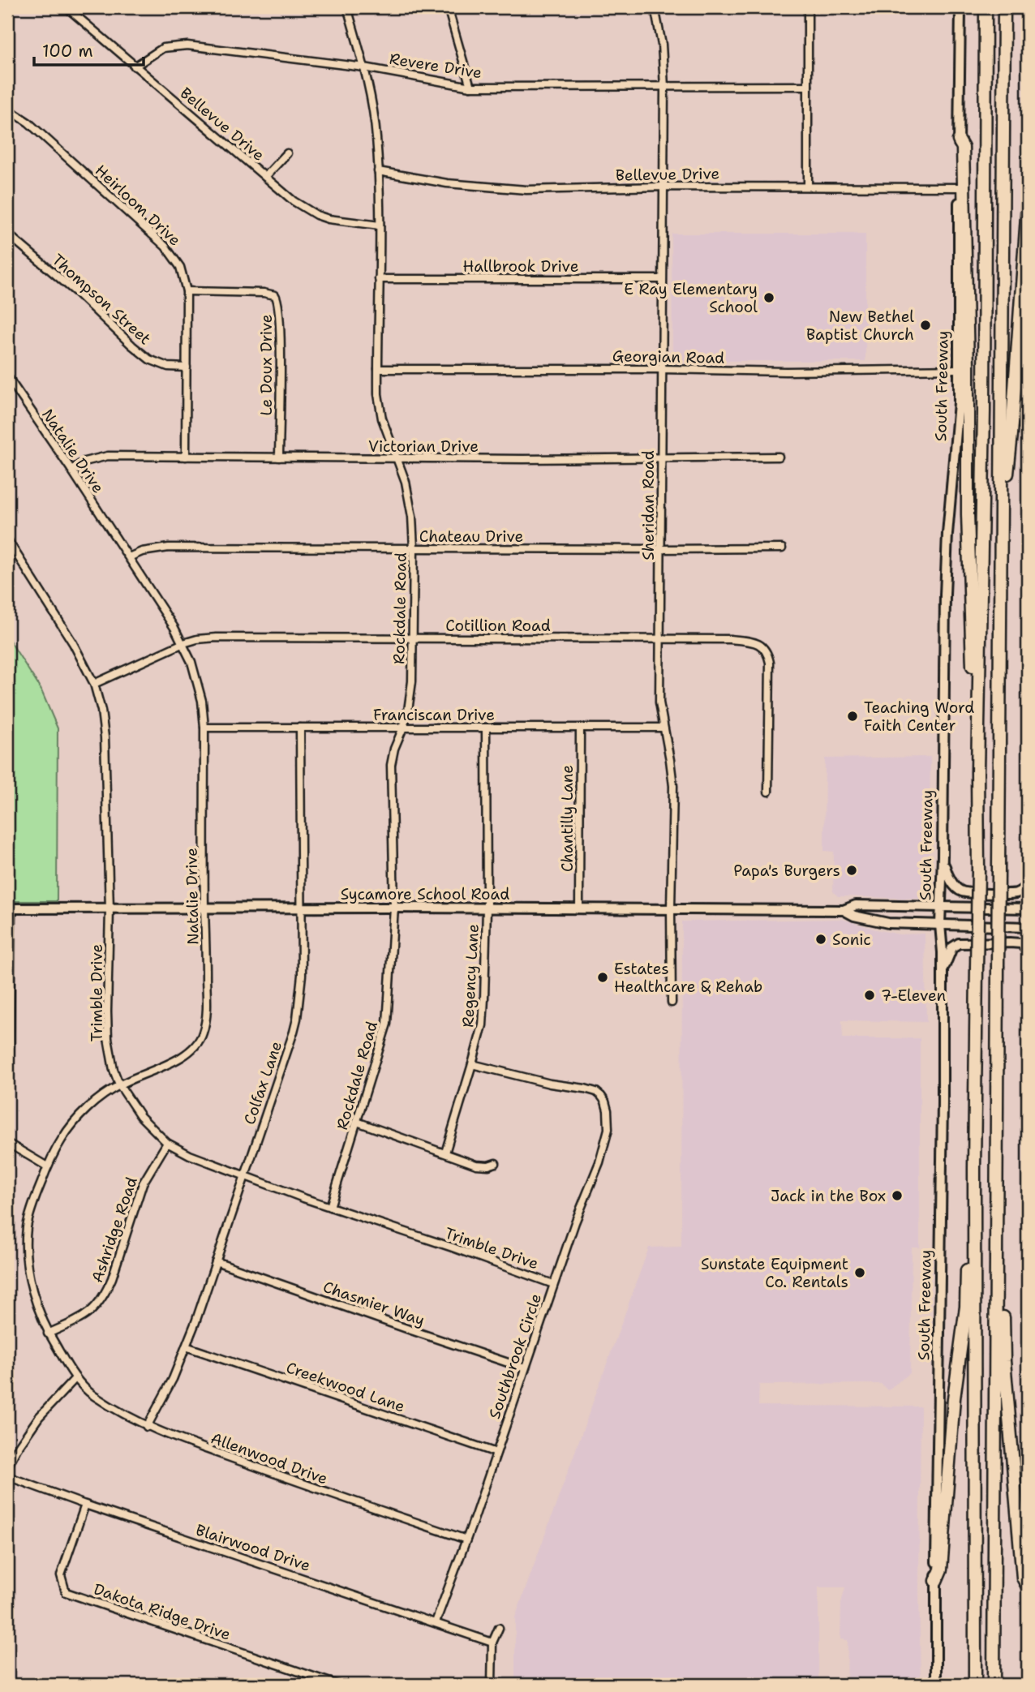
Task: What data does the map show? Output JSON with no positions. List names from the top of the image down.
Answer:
{
  "streets": {
    "main road": ["South Freeway", "Sycamore School Road"],
    "street": [
      "Revere Drive",
      "Bellevue Drive",
      "Heirloom Drive",
      "Hallbrook Drive",
      "Thompson Street",
      "Georgian Road",
      "Le Doux Drive",
      "Victorian Drive",
      "Natalie Drive",
      "Sheridan Road",
      "Chateau Drive",
      "Rockdale Road",
      "Cotillion Road",
      "Franciscan Drive",
      "Chantilly Lane",
      "Regency Lane",
      "Trimble Drive",
      "Colfax Lane",
      "Ashridge Road",
      "Chasmier Way",
      "Southbrook Circle",
      "Creekwood Lane",
      "Allenwood Drive",
      "Blairwood Drive",
      "Dakota Ridge Drive"
    ]
  },
  "crossings": [
    ["Revere Drive", "Bellevue Drive"],
    ["Revere Drive", "Sheridan Road"],
    ["Revere Drive", "Rockdale Road"],
    ["Bellevue Drive", "South Freeway"],
    ["Bellevue Drive", "Sheridan Road"],
    ["Bellevue Drive", "Rockdale Road"],
    ["Heirloom Drive", "Thompson Street"],
    ["Heirloom Drive", "Le Doux Drive"],
    ["Heirloom Drive", "Victorian Drive"],
    ["Hallbrook Drive", "Sheridan Road"],
    ["Hallbrook Drive", "Rockdale Road"],
    ["Georgian Road", "South Freeway"],
    ["Georgian Road", "Sheridan Road"],
    ["Georgian Road", "Rockdale Road"],
    ["Le Doux Drive", "Victorian Drive"],
    ["South Freeway", "Sycamore School Road"],
    ["Victorian Drive", "Natalie Drive"],
    ["Victorian Drive", "Sheridan Road"],
    ["Victorian Drive", "Rockdale Road"],
    ["Natalie Drive", "Chateau Drive"],
    ["Natalie Drive", "Cotillion Road"],
    ["Natalie Drive", "Franciscan Drive"],
    ["Natalie Drive", "Sycamore School Road"],
    ["Natalie Drive", "Trimble Drive"],
    ["Natalie Drive", "Ashridge Road"],
    ["Natalie Drive", "Allenwood Drive"],
    ["Sheridan Road", "Chateau Drive"],
    ["Sheridan Road", "Cotillion Road"],
    ["Sheridan Road", "Franciscan Drive"],
    ["Sheridan Road", "Sycamore School Road"],
    ["Chateau Drive", "Rockdale Road"],
    ["Rockdale Road", "Cotillion Road"],
    ["Rockdale Road", "Franciscan Drive"],
    ["Rockdale Road", "Sycamore School Road"],
    ["Rockdale Road", "Trimble Drive"],
    ["Cotillion Road", "Trimble Drive"],
    ["Franciscan Drive", "Chantilly Lane"],
    ["Franciscan Drive", "Regency Lane"],
    ["Franciscan Drive", "Colfax Lane"],
    ["Chantilly Lane", "Sycamore School Road"],
    ["Sycamore School Road", "Regency Lane"],
    ["Sycamore School Road", "Trimble Drive"],
    ["Sycamore School Road", "Colfax Lane"],
    ["Regency Lane", "Southbrook Circle"],
    ["Trimble Drive", "Colfax Lane"],
    ["Trimble Drive", "Ashridge Road"],
    ["Trimble Drive", "Southbrook Circle"],
    ["Colfax Lane", "Chasmier Way"],
    ["Colfax Lane", "Creekwood Lane"],
    ["Colfax Lane", "Allenwood Drive"],
    ["Chasmier Way", "Southbrook Circle"],
    ["Southbrook Circle", "Creekwood Lane"],
    ["Southbrook Circle", "Allenwood Drive"],
    ["Southbrook Circle", "Blairwood Drive"],
    ["Blairwood Drive", "Dakota Ridge Drive"]
  ],
  "places": [
    "E Ray Elementary School",
    "New Bethel Baptist Church",
    "Teaching Word Faith Center",
    "Papa's Burgers",
    "Sonic",
    "Estates Healthcare & Rehab",
    "7-Eleven",
    "Jack in the Box",
    "Sunstate Equipment Co. Rentals"
  ],
  "scale_bar": "100 m"
}
